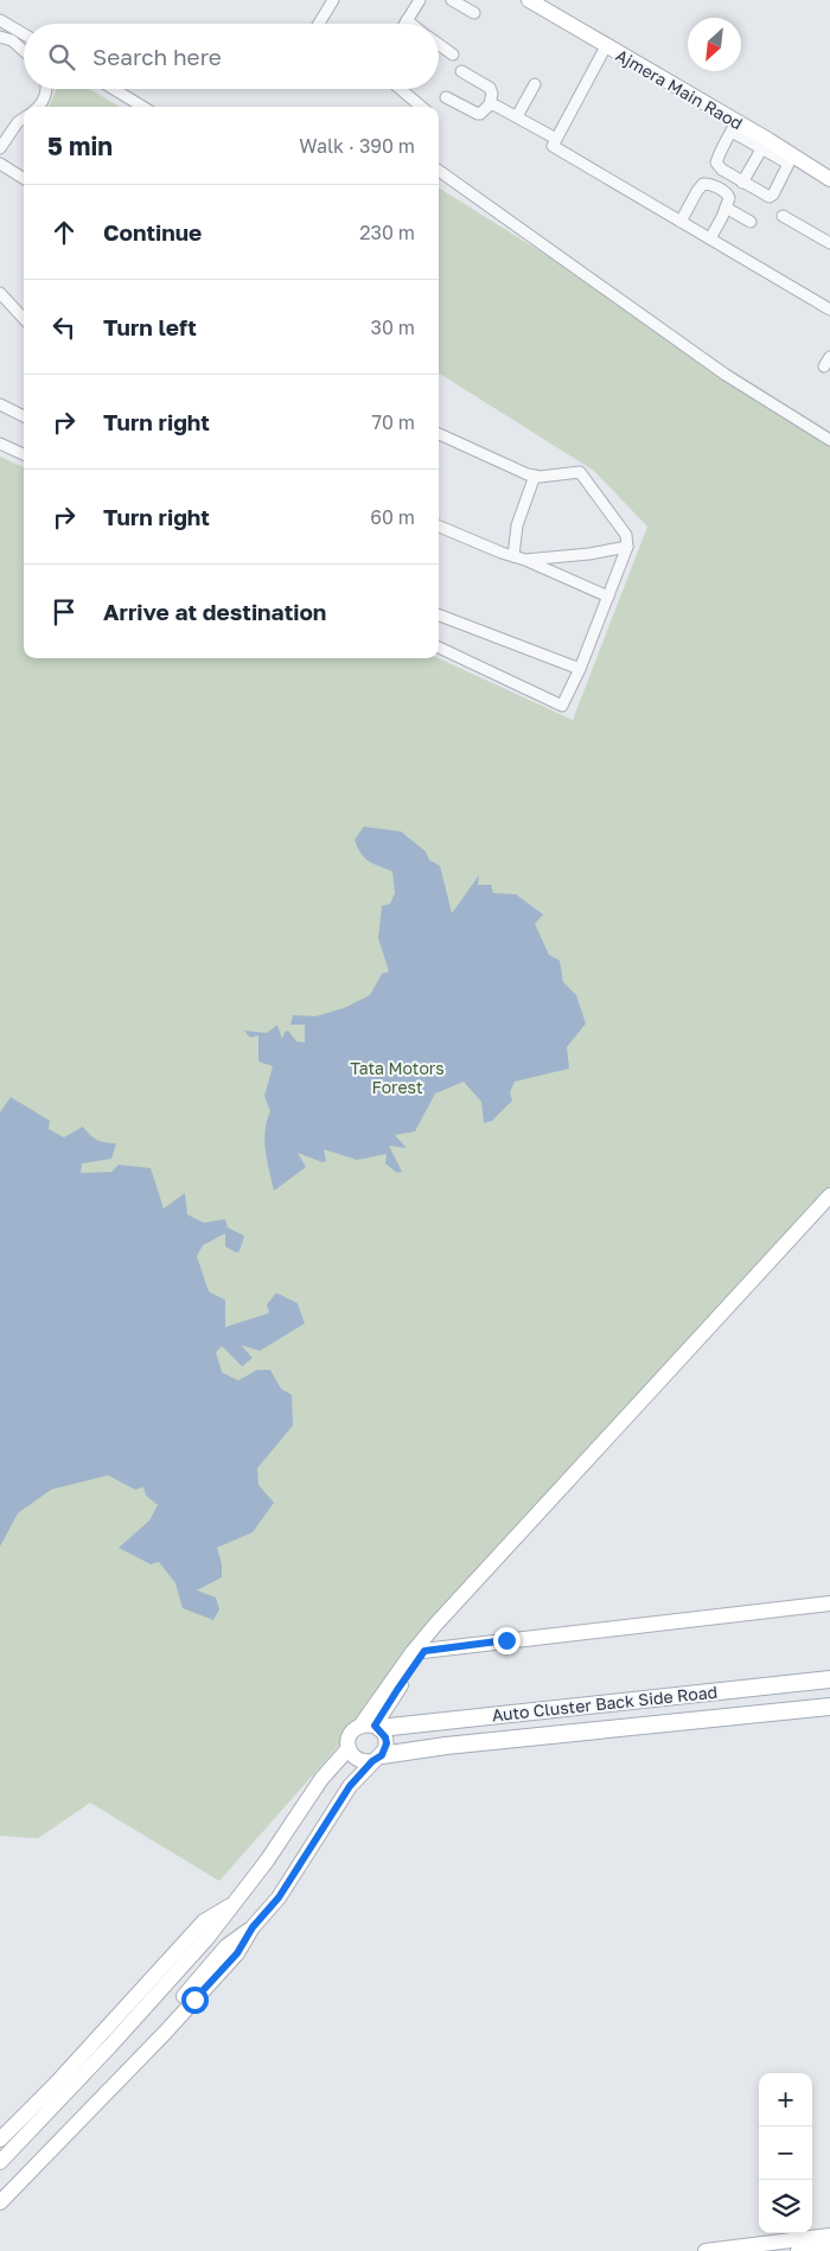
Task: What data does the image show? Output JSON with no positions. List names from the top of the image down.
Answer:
{
  "streets": {
    "main road": ["Ajmera Main Raod", "Auto Cluster Back Side Road"]
  },
  "parks": ["Tata Motors Forest"],
  "north": "bottom left",
  "page": {
    "search": "Search here",
    "heading": ["5 min", "Walk · 390 m"],
    "list": [
      ["Continue", "230 m"],
      ["Turn left", "30 m"],
      ["Turn right", "70 m"],
      ["Turn right", "60 m"],
      "Arrive at destination"
    ],
    "map_buttons": ["+", "−"]
  }
}
